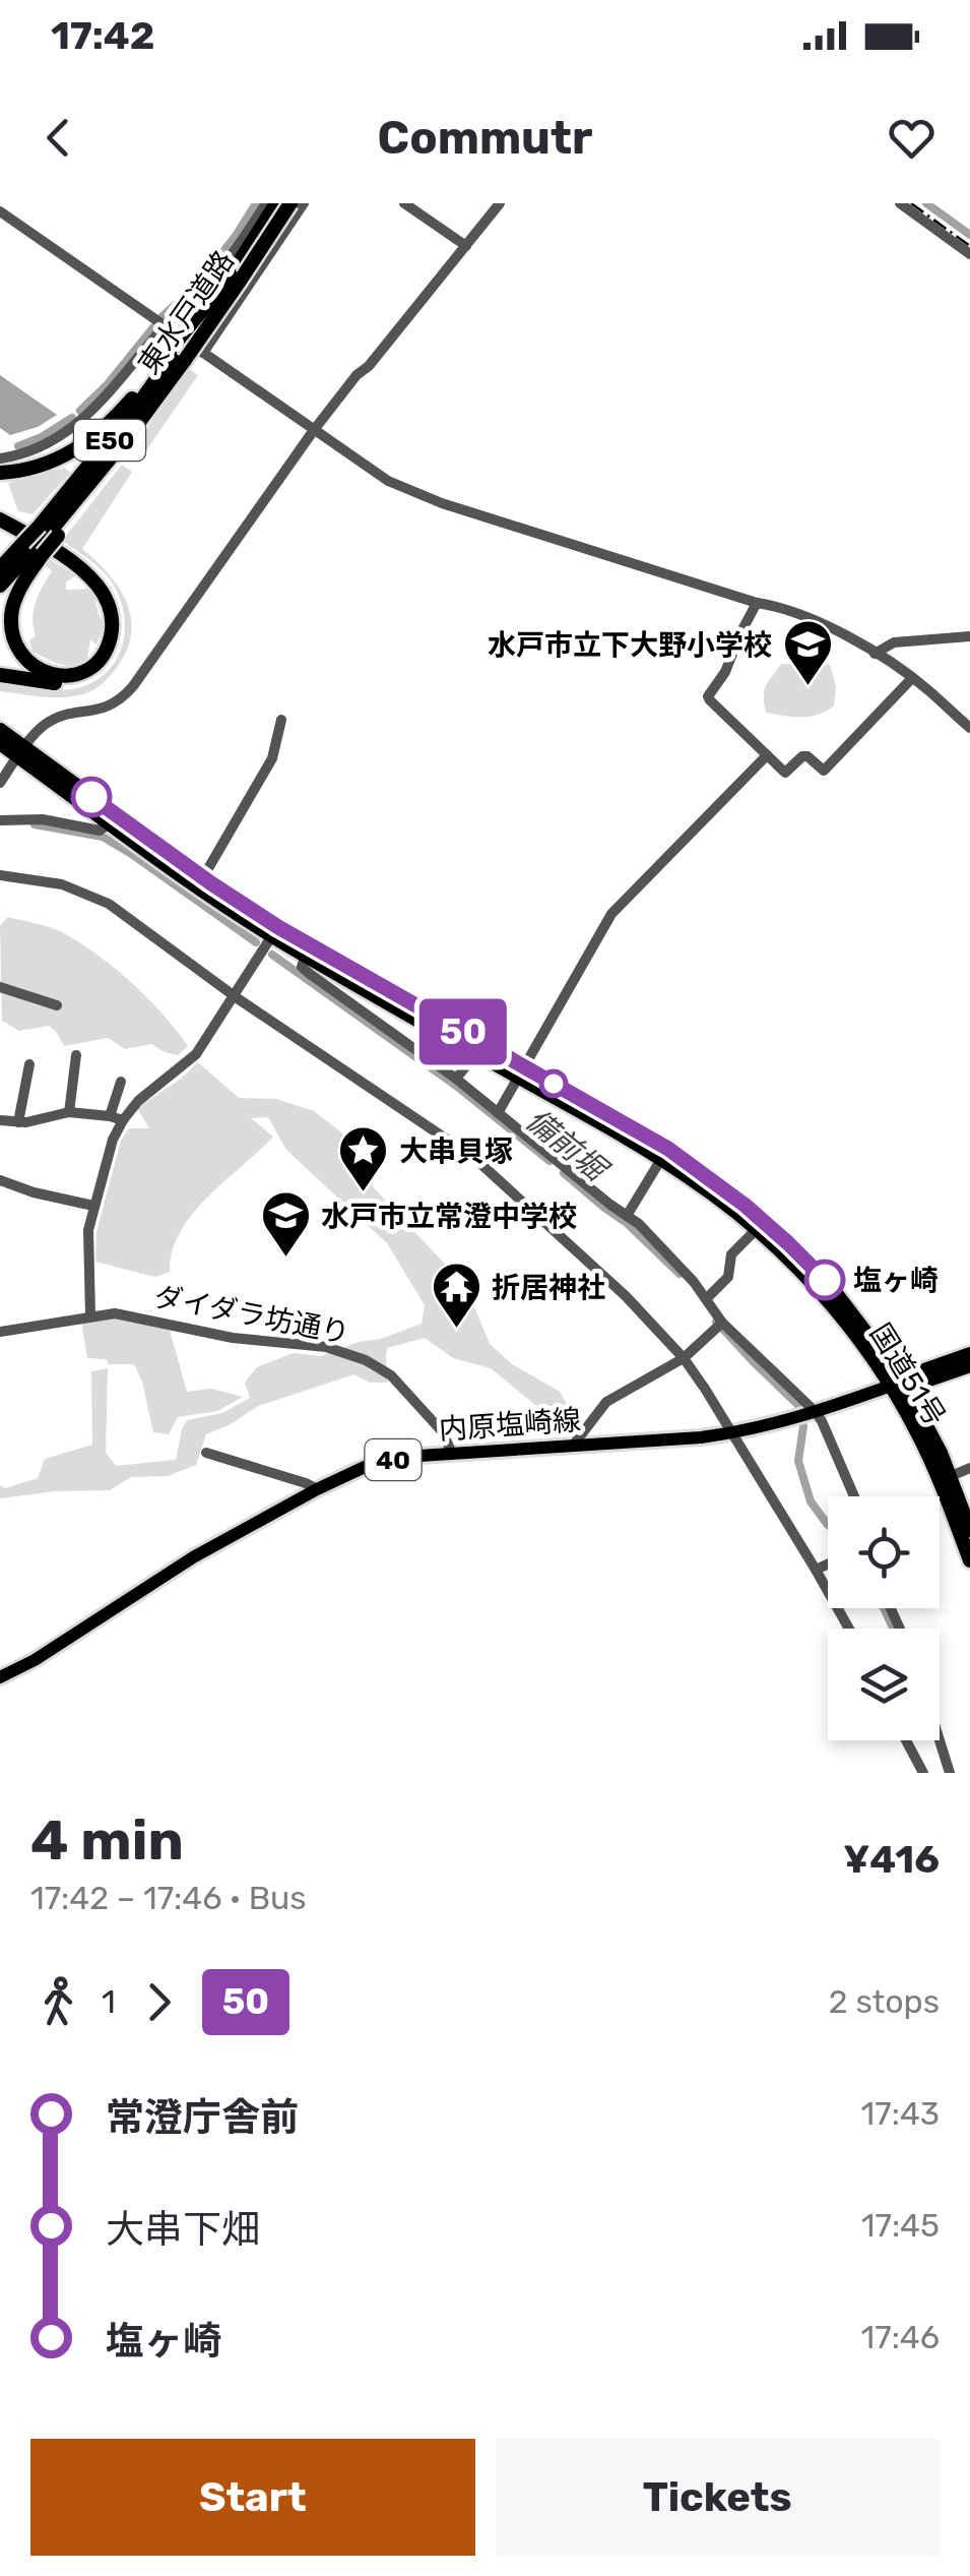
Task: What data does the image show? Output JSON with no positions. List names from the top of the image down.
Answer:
{
  "streets": {
    "highway": ["東水戸道路", "E50", "国道51号"],
    "main road": ["内原塩崎線", "40"],
    "street": ["ダイダラ坊通り"]
  },
  "crossings": [
    ["ダイダラ坊通り", "内原塩崎線"],
    ["国道51号", "内原塩崎線"]
  ],
  "water": ["備前堀"],
  "places": {
    "school or university": ["水戸市立下大野小学校", "水戸市立常澄中学校"],
    "place": ["大串貝塚"],
    "other": ["塩ヶ崎"],
    "temple": ["折居神社"]
  },
  "lines": ["bus line 50"],
  "page": {
    "status": "17:42",
    "header": "Commutr",
    "on_map": "50",
    "heading": ["4 min", "17:42 – 17:46 · Bus", "¥416"],
    "legs": ["1", "50", "2 stops"],
    "list": [
      {
        "name": "常澄庁舎前",
        "value": "17:43"
      },
      {
        "name": "大串下畑",
        "value": "17:45"
      },
      {
        "name": "塩ヶ崎",
        "value": "17:46"
      }
    ],
    "buttons": ["Start", "Tickets"]
  }
}
